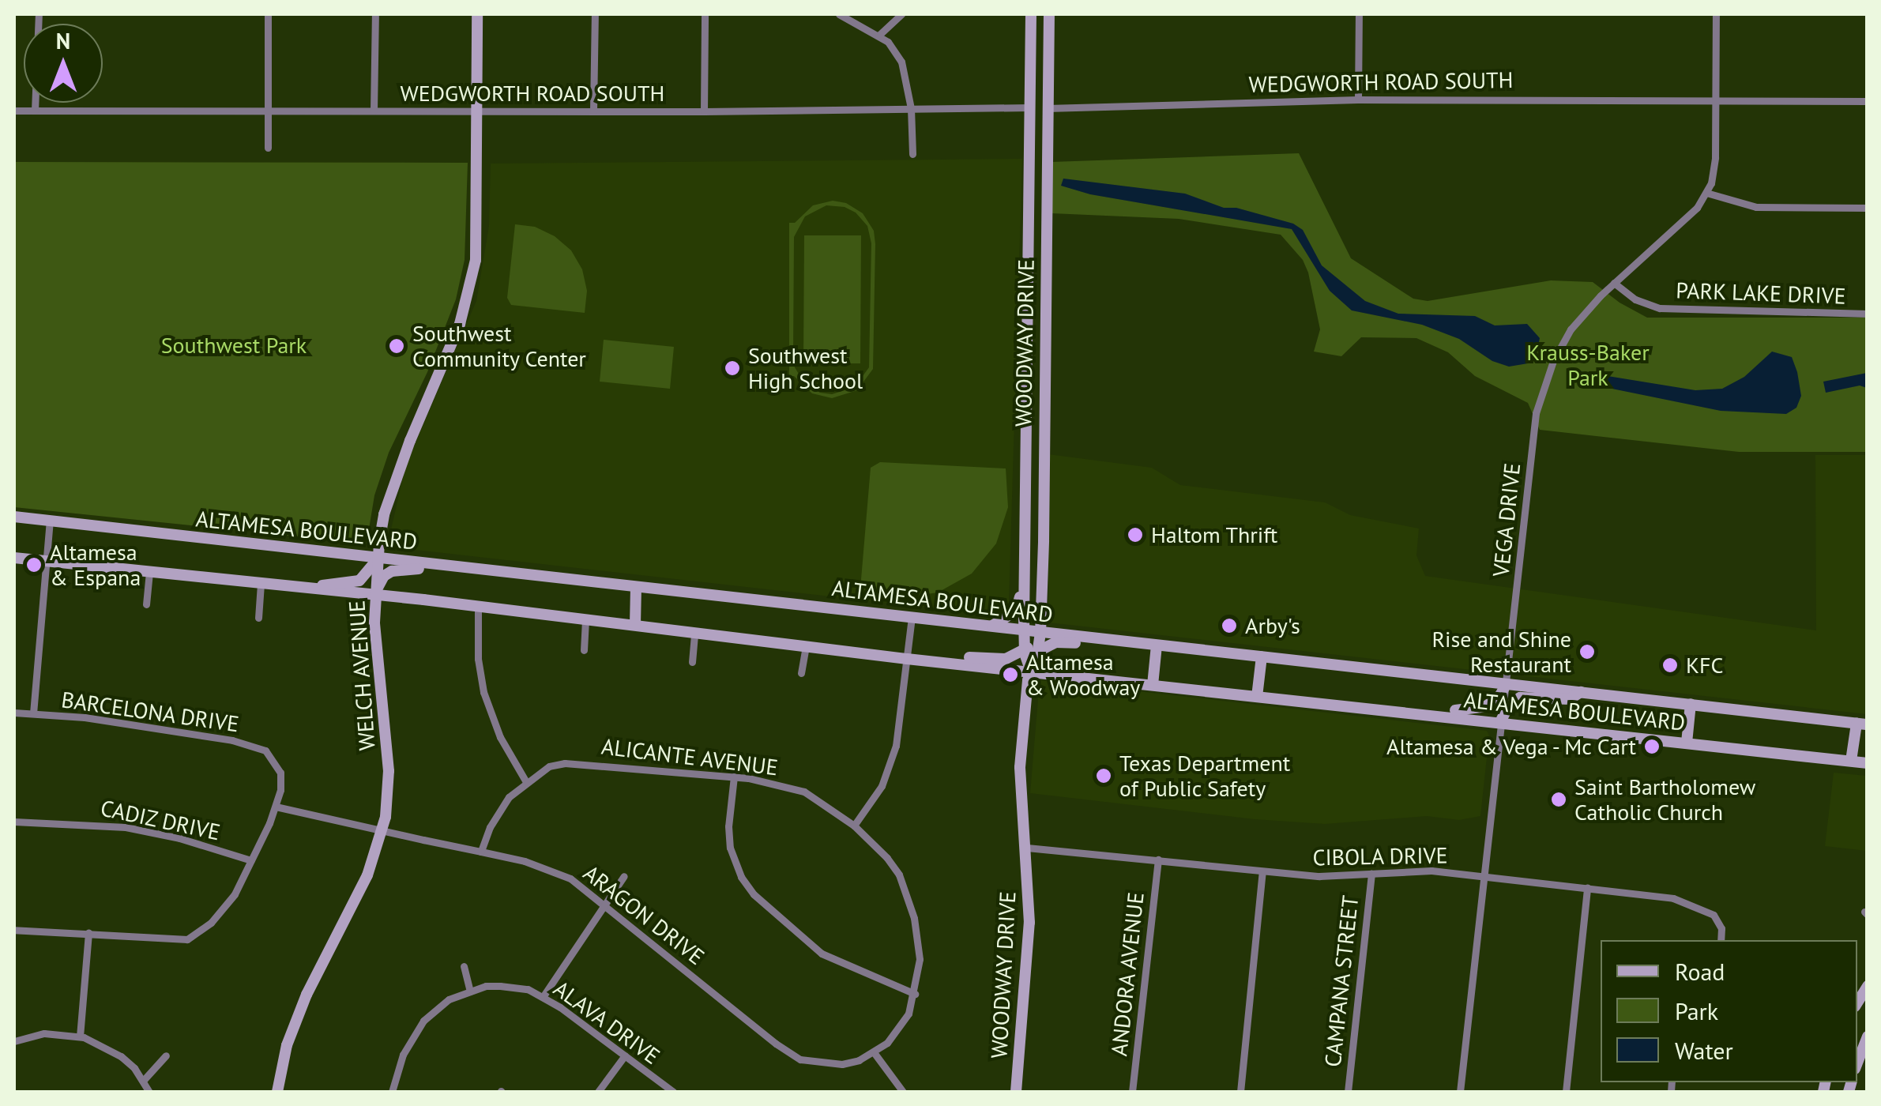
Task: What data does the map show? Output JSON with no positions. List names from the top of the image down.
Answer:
{
  "streets": {
    "main road": ["WOODWAY DRIVE", "ALTAMESA BOULEVARD", "WELCH AVENUE"],
    "street": [
      "WEDGWORTH ROAD SOUTH",
      "PARK LAKE DRIVE",
      "VEGA DRIVE",
      "BARCELONA DRIVE",
      "ALICANTE AVENUE",
      "CADIZ DRIVE",
      "CIBOLA DRIVE",
      "ARAGON DRIVE",
      "ANDORA AVENUE",
      "CAMPANA STREET",
      "ALAVA DRIVE"
    ]
  },
  "crossings": [
    ["WEDGWORTH ROAD SOUTH", "WOODWAY DRIVE"],
    ["WEDGWORTH ROAD SOUTH", "VEGA DRIVE"],
    ["WEDGWORTH ROAD SOUTH", "WELCH AVENUE"],
    ["PARK LAKE DRIVE", "VEGA DRIVE"],
    ["WOODWAY DRIVE", "ALTAMESA BOULEVARD"],
    ["WOODWAY DRIVE", "CIBOLA DRIVE"],
    ["VEGA DRIVE", "ALTAMESA BOULEVARD"],
    ["VEGA DRIVE", "CIBOLA DRIVE"],
    ["ALTAMESA BOULEVARD", "WELCH AVENUE"],
    ["WELCH AVENUE", "ARAGON DRIVE"],
    ["BARCELONA DRIVE", "ARAGON DRIVE"],
    ["ALICANTE AVENUE", "ARAGON DRIVE"],
    ["CIBOLA DRIVE", "ANDORA AVENUE"],
    ["CIBOLA DRIVE", "CAMPANA STREET"]
  ],
  "parks": ["Southwest Park", "Krauss-Baker Park"],
  "places": [
    "Southwest Community Center",
    "Southwest High School",
    "Haltom Thrift",
    "Altamesa & Espana",
    "Arby's",
    "Rise and Shine Restaurant",
    "KFC",
    "Altamesa & Woodway",
    "Altamesa & Vega - Mc Cart",
    "Texas Department of Public Safety",
    "Saint Bartholomew Catholic Church"
  ],
  "legend": ["Road", "Park", "Water"],
  "north": "top"
}
